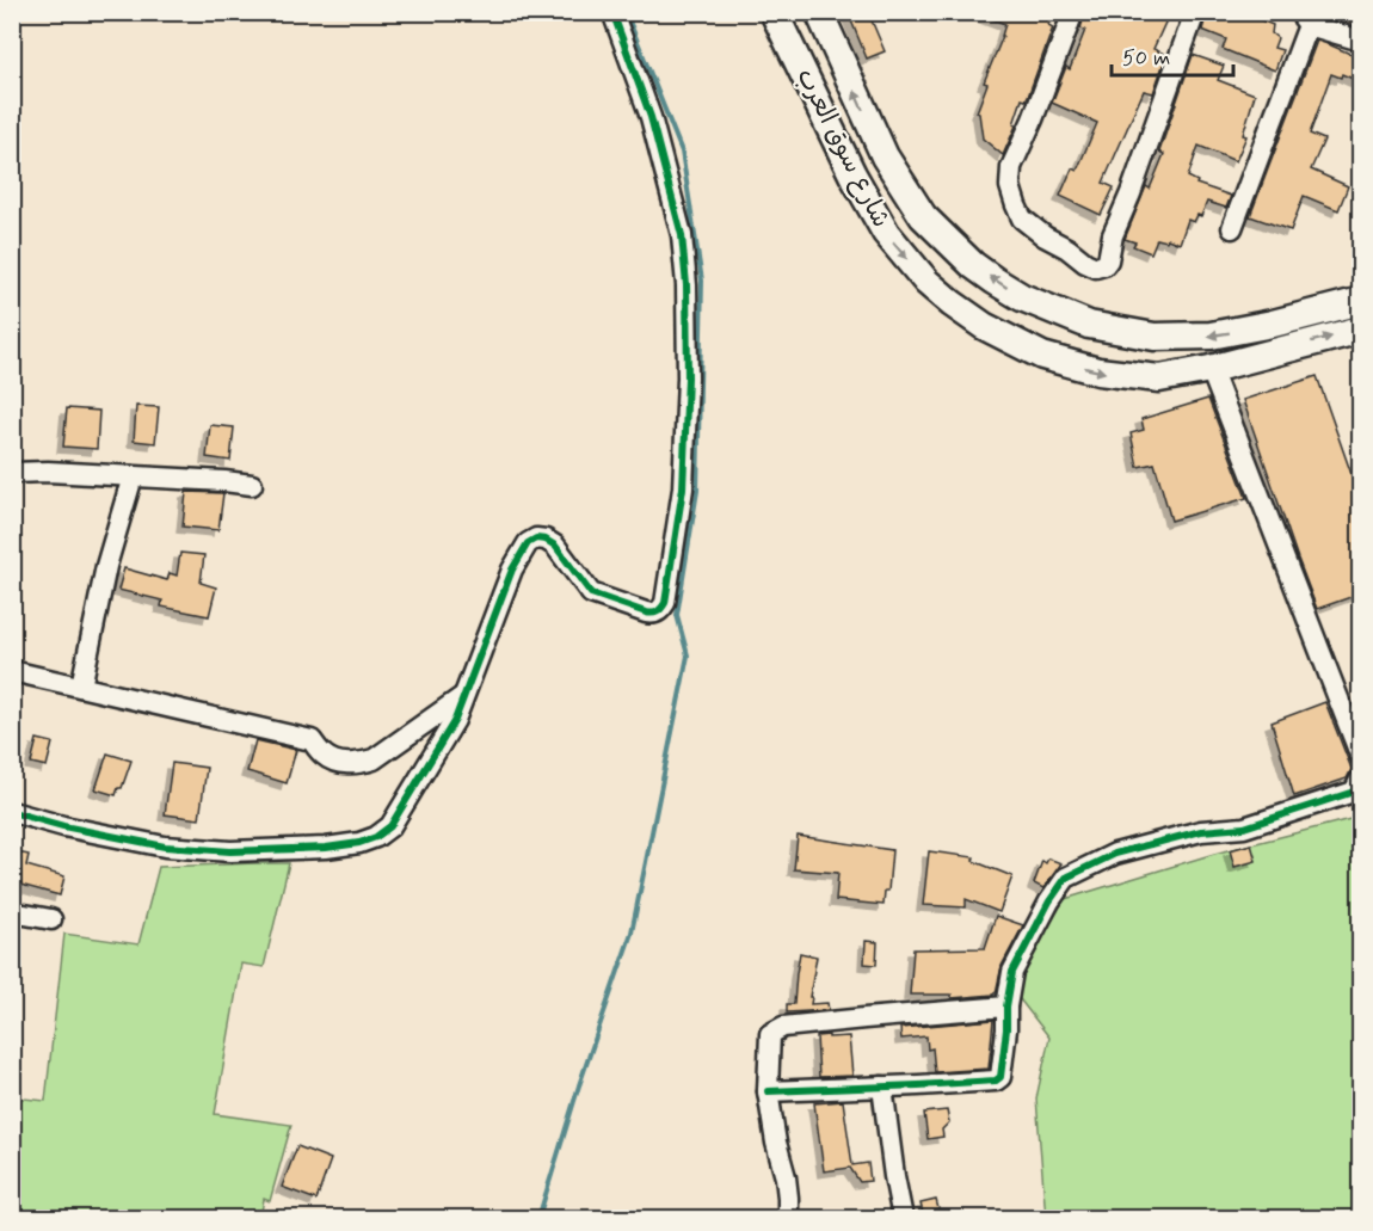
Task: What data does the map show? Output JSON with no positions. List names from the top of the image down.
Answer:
{
  "streets": {
    "main road": ["شارع سوق العرب"]
  },
  "one_way": ["شارع سوق العرب"],
  "scale_bar": "50 m"
}
